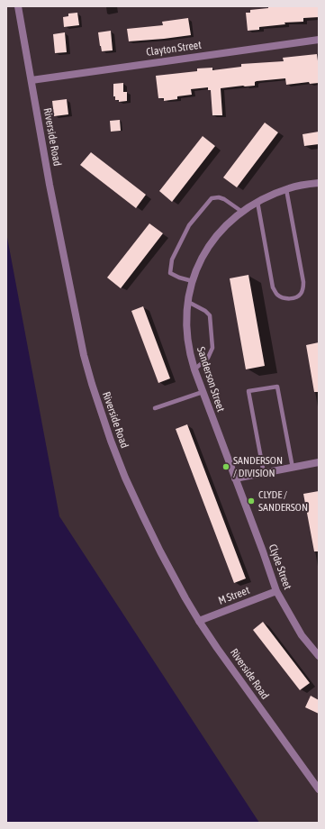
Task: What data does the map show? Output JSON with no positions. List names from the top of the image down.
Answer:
{
  "streets": {
    "street": [
      "Clayton Street",
      "Riverside Road",
      "Sanderson Street",
      "Clyde Street",
      "M Street"
    ]
  },
  "crossings": [
    ["Clayton Street", "Riverside Road"],
    ["Riverside Road", "M Street"],
    ["Sanderson Street", "Clyde Street"],
    ["Clyde Street", "M Street"]
  ],
  "places": ["SANDERSON / DIVISION", "CLYDE / SANDERSON"]
}
